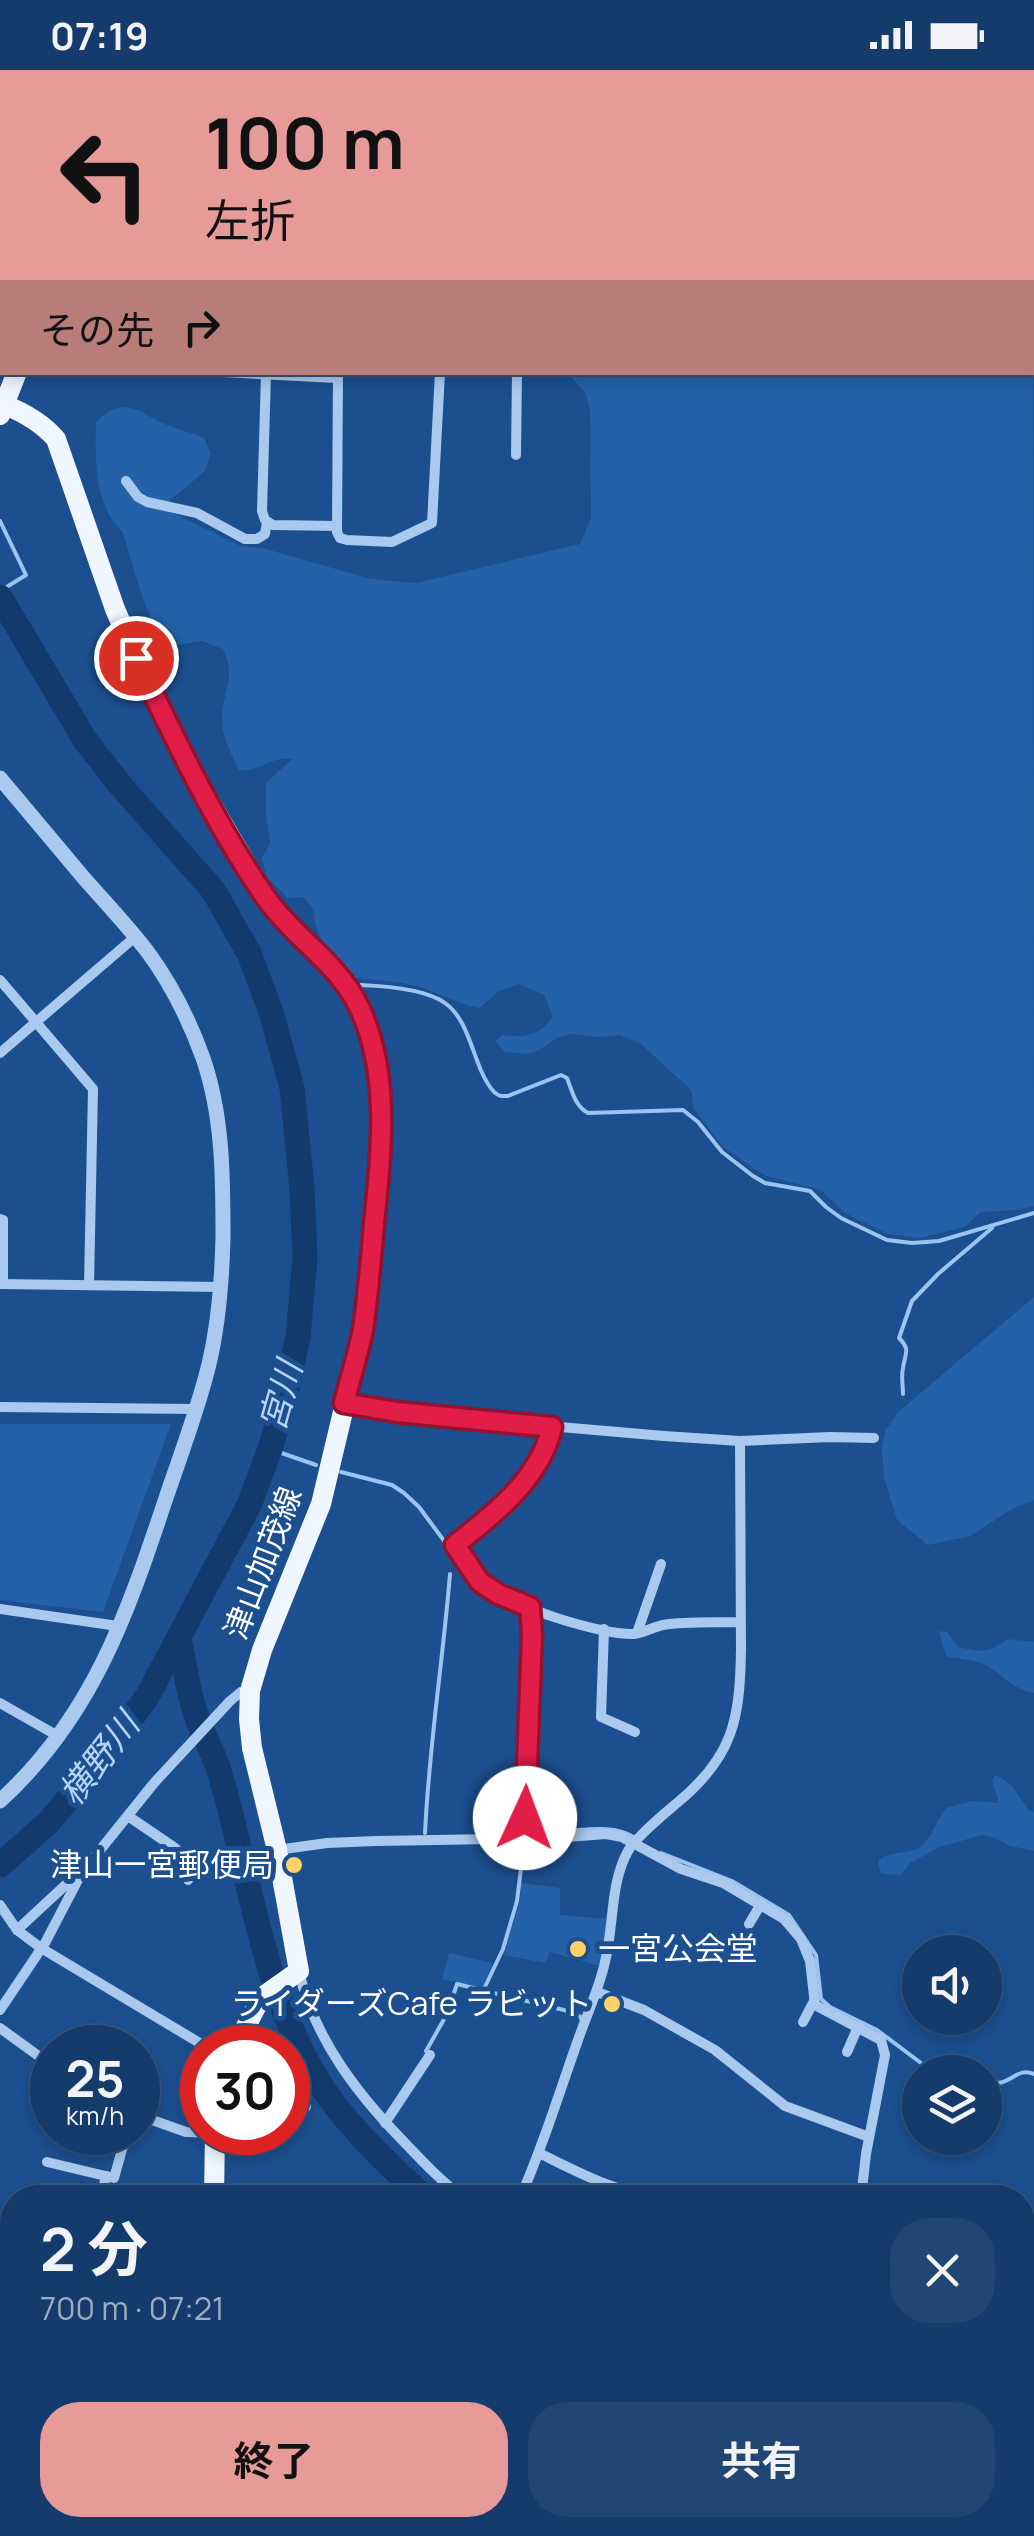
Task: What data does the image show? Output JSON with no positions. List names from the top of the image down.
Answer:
{
  "streets": {
    "main road": ["津山加茂線"]
  },
  "water": ["宮川", "横野川"],
  "places": ["津山一宮郵便局", "一宮公会堂", "ライダーズCafe ラビット"],
  "page": {
    "status": "07:19",
    "turn": ["100 m", "左折"],
    "then": "その先",
    "speed": "25 km/h",
    "limit": "30",
    "heading": ["2 分", "700 m · 07:21"],
    "buttons": ["終了", "共有"]
  }
}
